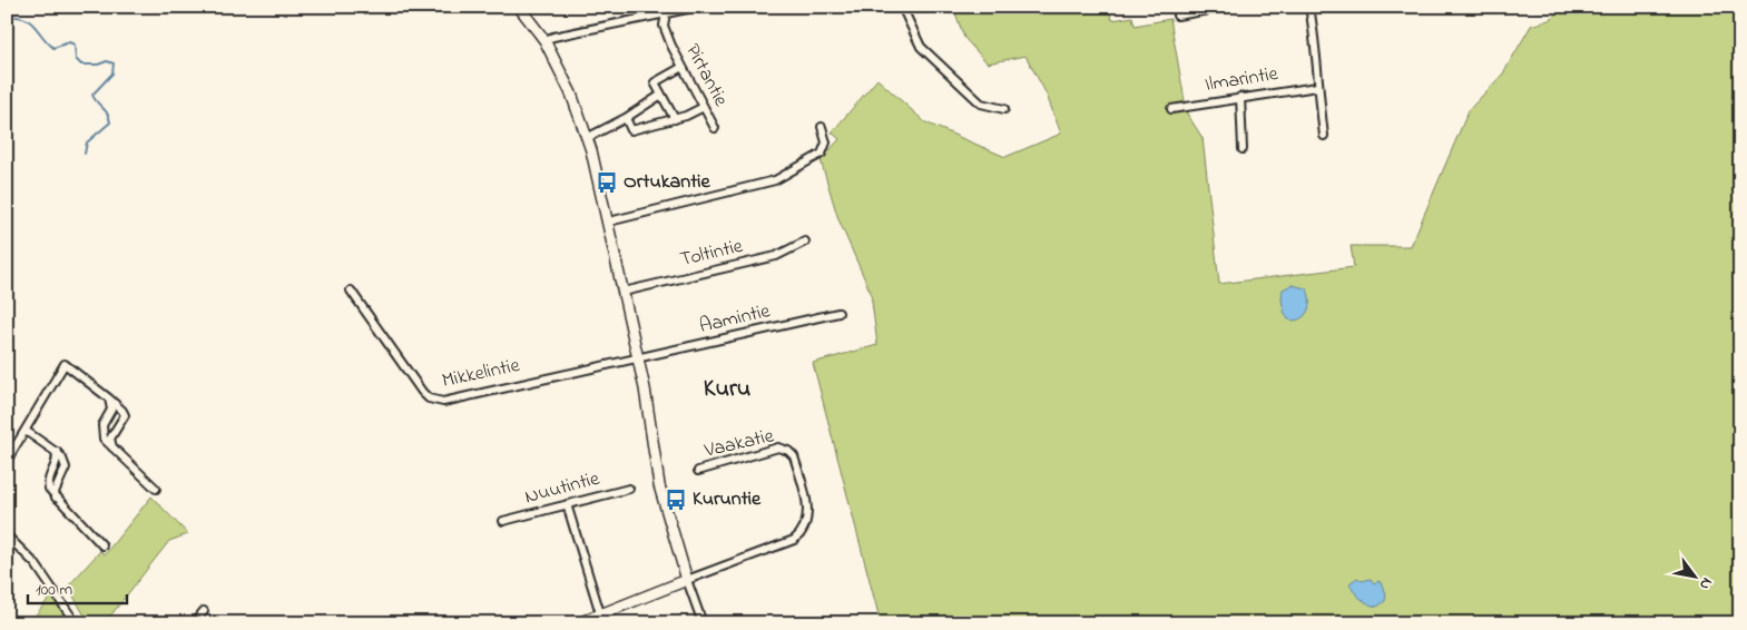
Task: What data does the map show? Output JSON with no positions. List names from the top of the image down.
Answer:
{
  "streets": {
    "street": [
      "Pirtantie",
      "Ilmarintie",
      "Toltintie",
      "Aamintie",
      "Mikkelintie",
      "Vaakatie",
      "Nuutintie"
    ]
  },
  "crossings": [
    ["Aamintie", "Mikkelintie"]
  ],
  "districts": ["Kuru"],
  "places": {
    "bus stop": ["Ortukantie", "Kuruntie"]
  },
  "scale_bar": "100 m",
  "north": "bottom right"
}
